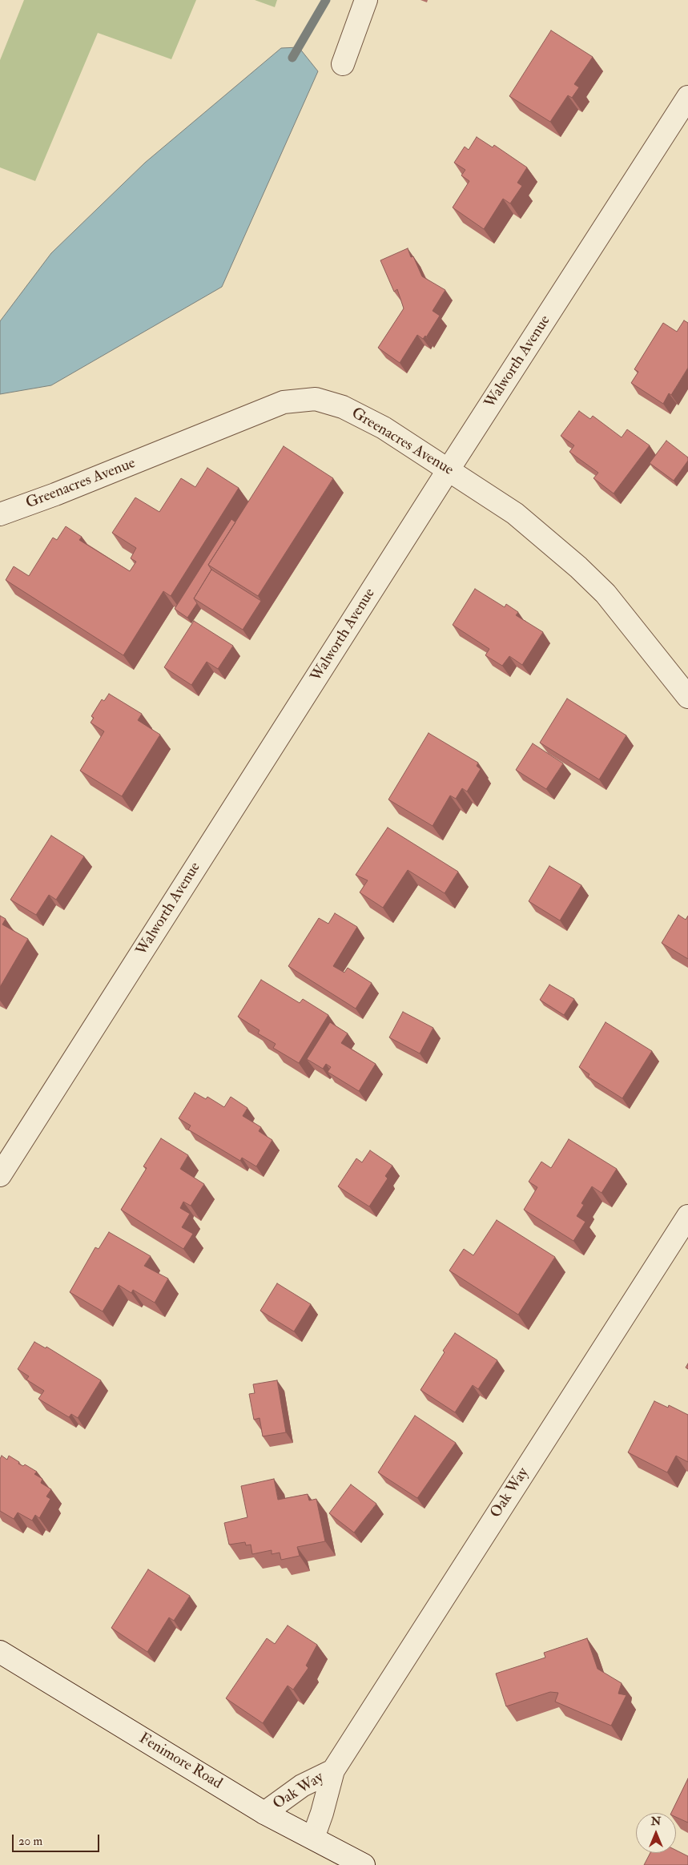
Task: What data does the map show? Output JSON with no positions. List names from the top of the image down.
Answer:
{
  "streets": {
    "street": [
      "Walworth Avenue",
      "Greenacres Avenue",
      "Oak Way",
      "Fenimore Road"
    ]
  },
  "crossings": [
    ["Walworth Avenue", "Greenacres Avenue"],
    ["Oak Way", "Fenimore Road"]
  ],
  "scale_bar": "20 m",
  "north": "top"
}
